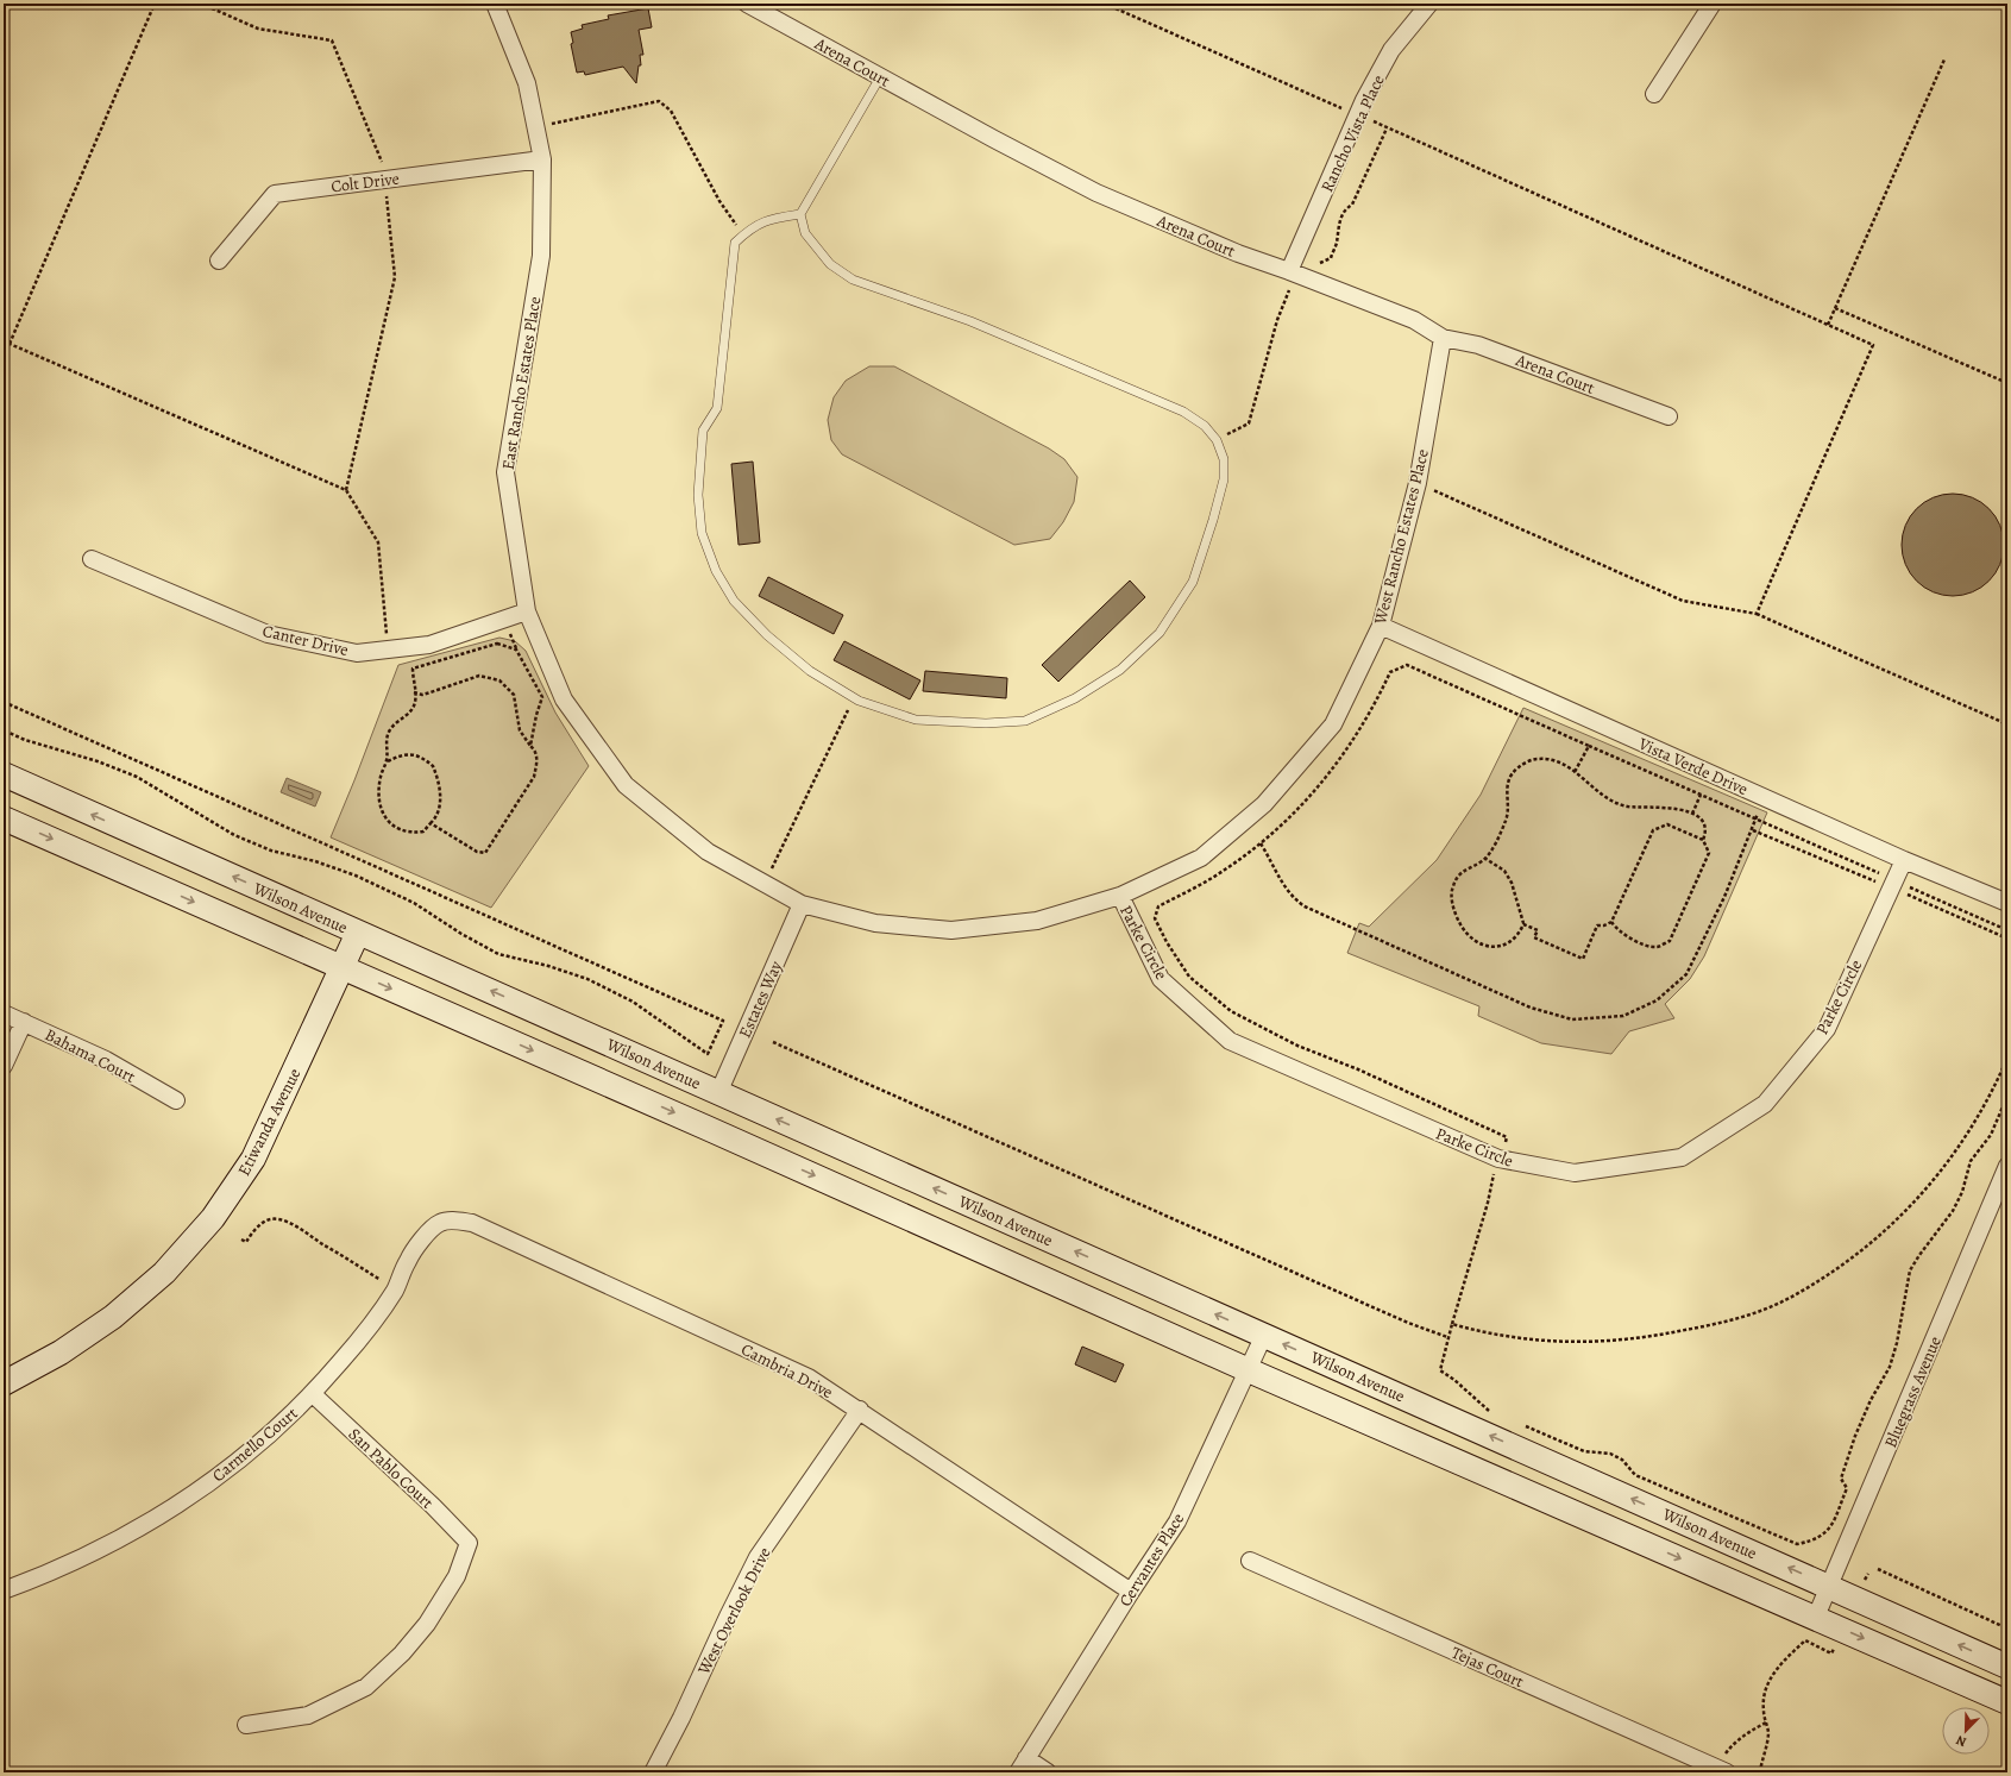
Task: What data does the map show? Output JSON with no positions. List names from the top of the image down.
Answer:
{
  "streets": {
    "main road": ["Wilson Avenue", "Etiwanda Avenue"],
    "street": [
      "Arena Court",
      "Rancho Vista Place",
      "Colt Drive",
      "East Rancho Estates Place",
      "West Rancho Estates Place",
      "Canter Drive",
      "Vista Verde Drive",
      "Parke Circle",
      "Estates Way",
      "Bahama Court",
      "Cambria Drive",
      "Bluegrass Avenue",
      "Carmello Court",
      "San Pablo Court",
      "Cervantes Place",
      "West Overlook Drive",
      "Tejas Court"
    ]
  },
  "crossings": [
    ["Arena Court", "Rancho Vista Place"],
    ["Arena Court", "West Rancho Estates Place"],
    ["Colt Drive", "East Rancho Estates Place"],
    ["East Rancho Estates Place", "West Rancho Estates Place"],
    ["East Rancho Estates Place", "Canter Drive"],
    ["East Rancho Estates Place", "Estates Way"],
    ["West Rancho Estates Place", "Vista Verde Drive"],
    ["West Rancho Estates Place", "Parke Circle"],
    ["West Rancho Estates Place", "Estates Way"],
    ["Vista Verde Drive", "Parke Circle"],
    ["Wilson Avenue", "Estates Way"],
    ["Wilson Avenue", "Etiwanda Avenue"],
    ["Wilson Avenue", "Bluegrass Avenue"],
    ["Wilson Avenue", "Cervantes Place"],
    ["Cambria Drive", "Carmello Court"],
    ["Cambria Drive", "Cervantes Place"],
    ["Cambria Drive", "West Overlook Drive"],
    ["Carmello Court", "San Pablo Court"]
  ],
  "north": "bottom left"
}
